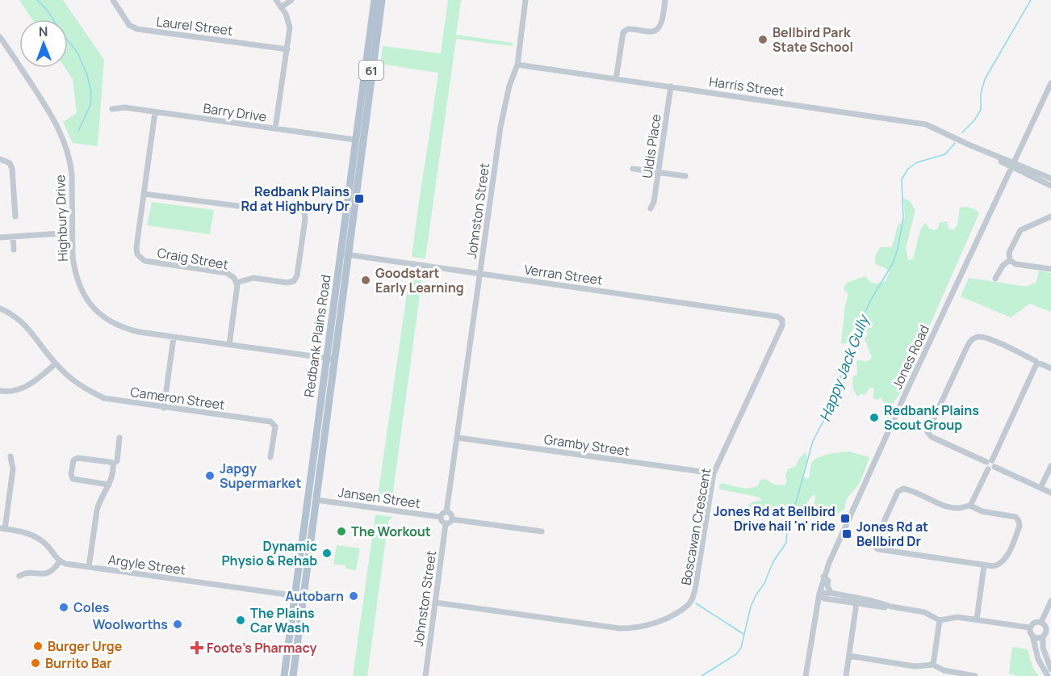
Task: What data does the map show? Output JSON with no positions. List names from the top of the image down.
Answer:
{
  "streets": {
    "main road": ["61", "Redbank Plains Road"],
    "street": [
      "Laurel Street",
      "Harris Street",
      "Barry Drive",
      "Uldis Place",
      "Johnston Street",
      "Highbury Drive",
      "Craig Street",
      "Verran Street",
      "Jones Road",
      "Cameron Street",
      "Gramby Street",
      "Jansen Street",
      "Boscawan Crescent",
      "Argyle Street"
    ]
  },
  "crossings": [
    ["Harris Street", "Uldis Place"],
    ["Harris Street", "Johnston Street"],
    ["Harris Street", "Jones Road"],
    ["Barry Drive", "Craig Street"],
    ["Barry Drive", "Redbank Plains Road"],
    ["Johnston Street", "Verran Street"],
    ["Johnston Street", "Gramby Street"],
    ["Johnston Street", "Jansen Street"],
    ["Johnston Street", "Boscawan Crescent"],
    ["Highbury Drive", "Craig Street"],
    ["Highbury Drive", "Redbank Plains Road"],
    ["Verran Street", "Redbank Plains Road"],
    ["Verran Street", "Boscawan Crescent"],
    ["Redbank Plains Road", "Jansen Street"],
    ["Redbank Plains Road", "Argyle Street"],
    ["Gramby Street", "Boscawan Crescent"]
  ],
  "water": ["Happy Jack Gully"],
  "places": {
    "other": [
      "Bellbird Park State School",
      "Goodstart Early Learning",
      "Redbank Plains Scout Group",
      "Japgy Supermarket",
      "The Workout",
      "Dynamic Physio & Rehab",
      "Autobarn",
      "Coles",
      "The Plains Car Wash",
      "Woolworths",
      "Burger Urge",
      "Burrito Bar"
    ],
    "transit": ["Redbank Plains Rd at Highbury Dr", "Jones Rd at Bellbird Drive hail 'n' ride", "Jones Rd at Bellbird Dr"],
    "health": ["Foote's Pharmacy"]
  },
  "north": "top"
}
